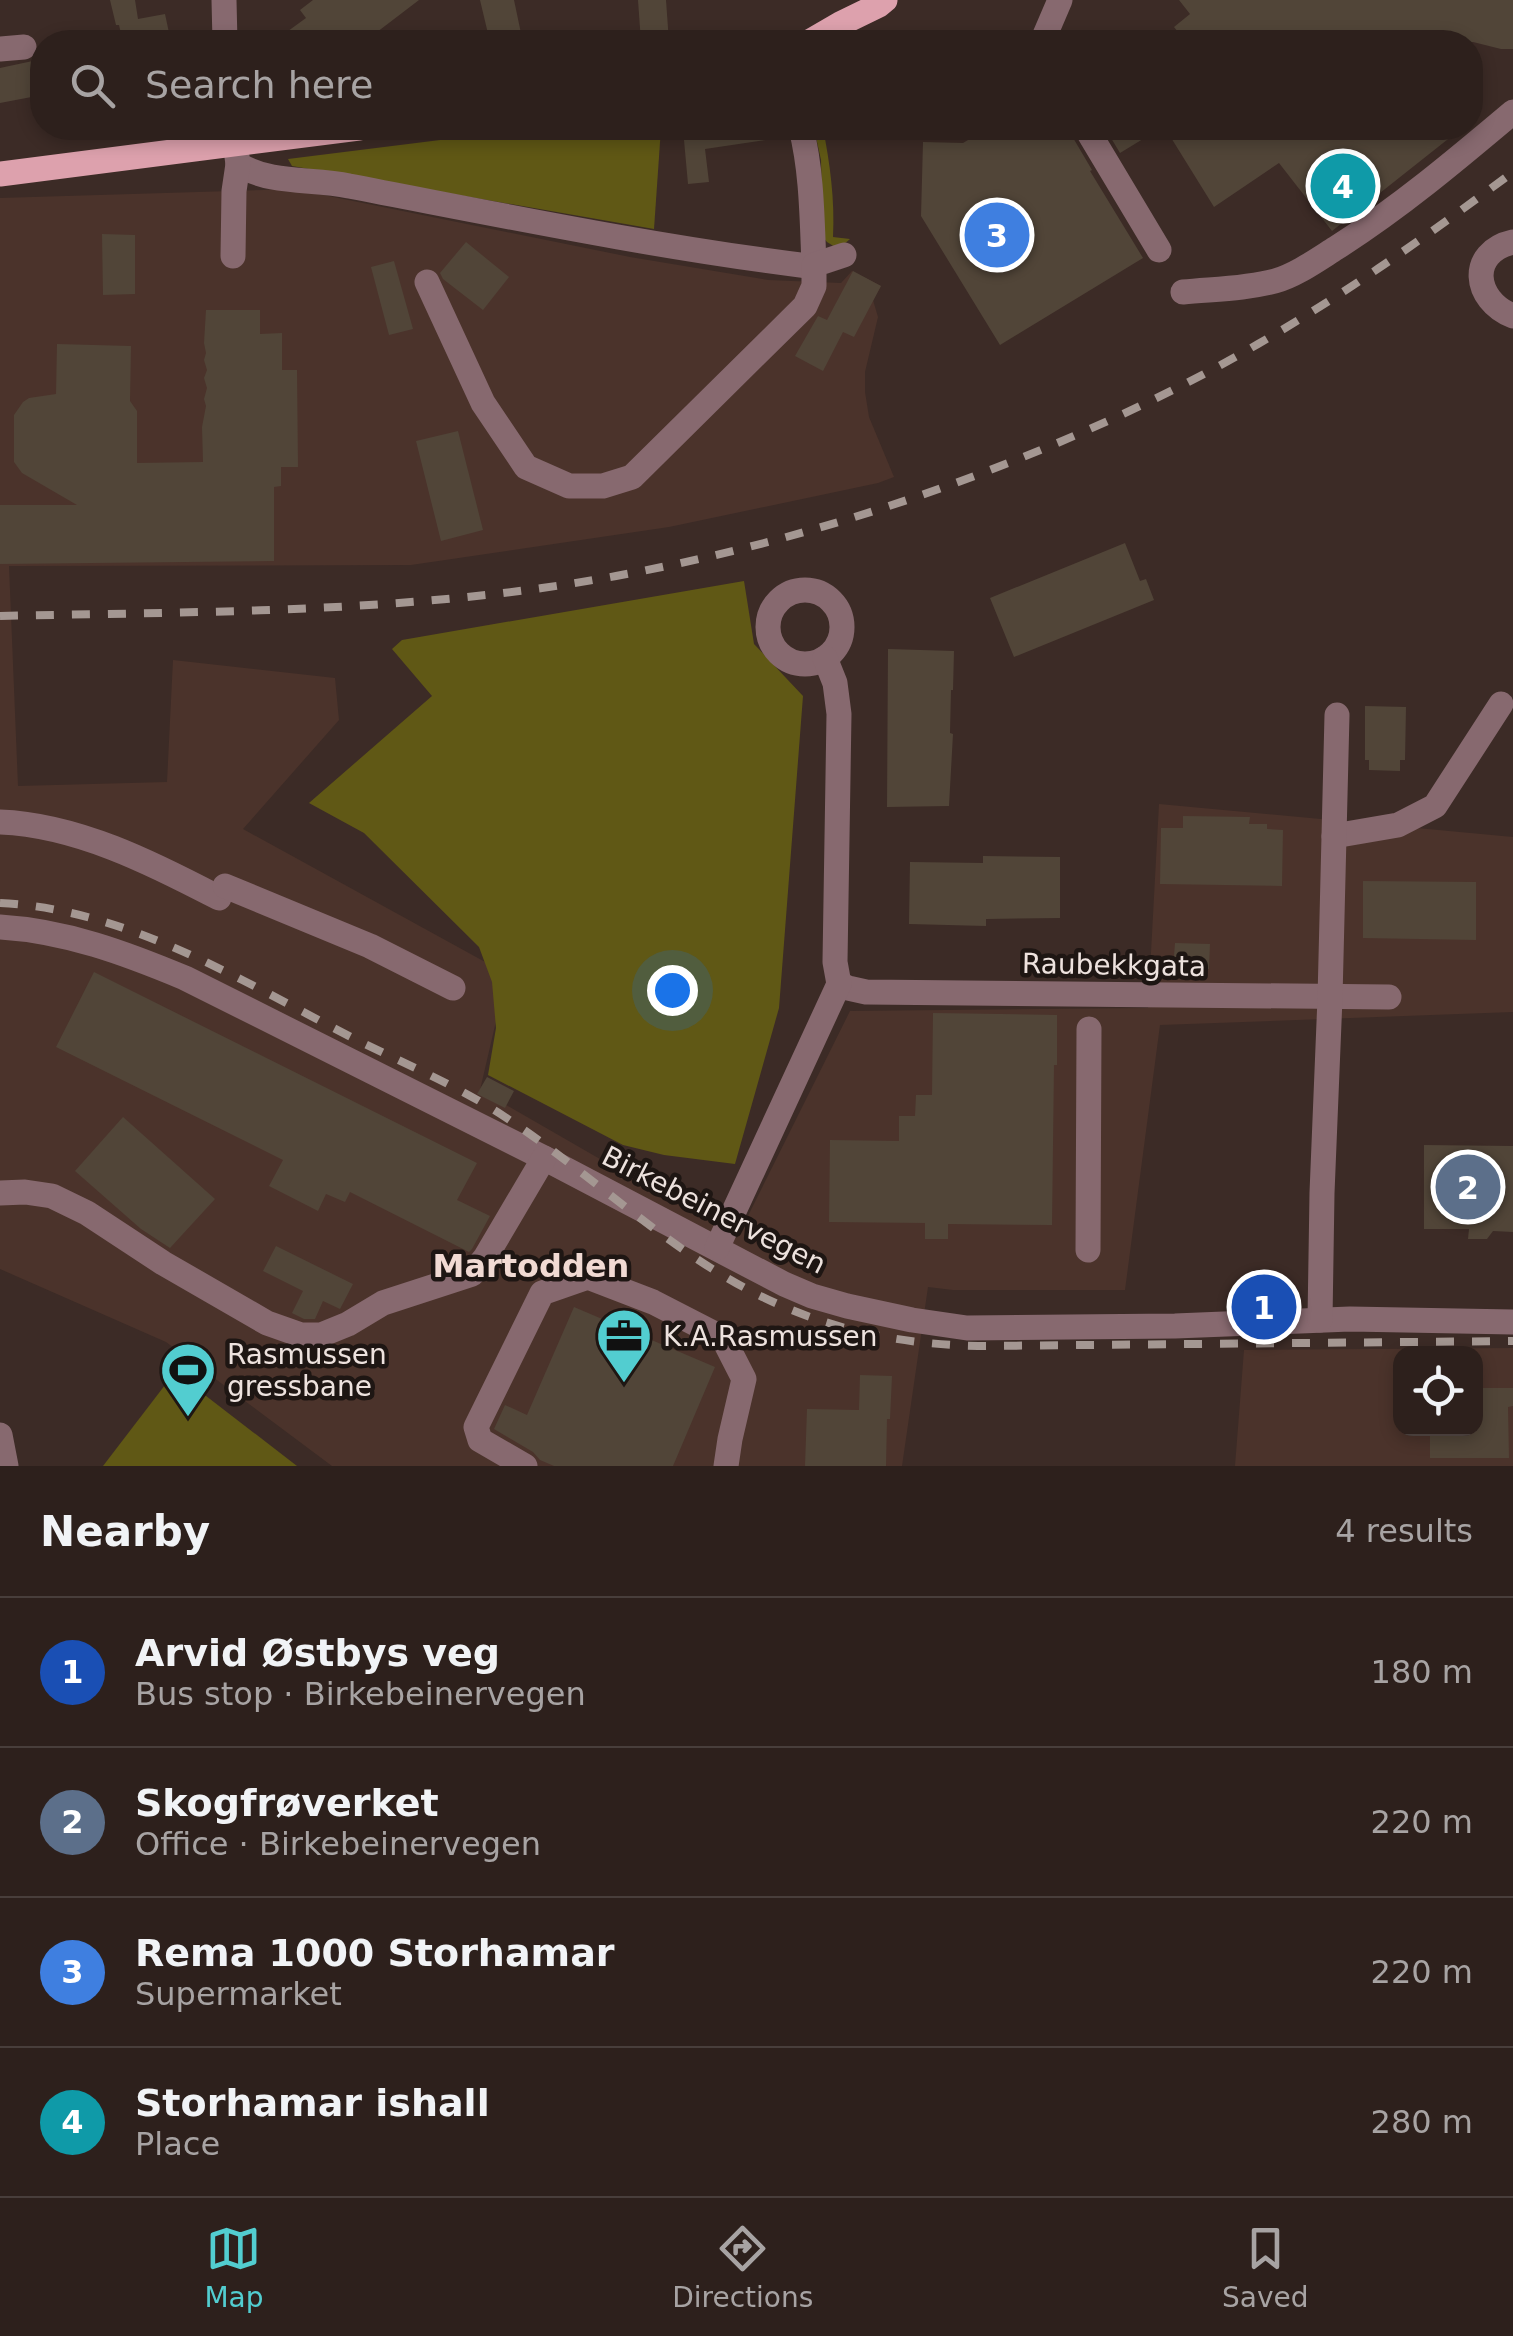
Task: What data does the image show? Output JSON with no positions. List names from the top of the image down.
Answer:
{
  "streets": {
    "street": ["Raubekkgata", "Birkebeinervegen"]
  },
  "districts": ["Martodden"],
  "places": {
    "office": ["K.A.Rasmussen"],
    "sports": ["Rasmussen gressbane"]
  },
  "page": {
    "search": "Search here",
    "pins": [
      "4",
      "3",
      "2",
      "1"
    ],
    "heading": ["Nearby", "4 results"],
    "list": [
      {
        "mark": "1",
        "name": "Arvid Østbys veg",
        "note": "Bus stop · Birkebeinervegen",
        "value": "180 m"
      },
      {
        "mark": "2",
        "name": "Skogfrøverket",
        "note": "Office · Birkebeinervegen",
        "value": "220 m"
      },
      {
        "mark": "3",
        "name": "Rema 1000 Storhamar",
        "note": "Supermarket",
        "value": "220 m"
      },
      {
        "mark": "4",
        "name": "Storhamar ishall",
        "note": "Place",
        "value": "280 m"
      }
    ],
    "nav": ["Map", "Directions", "Saved"]
  }
}
